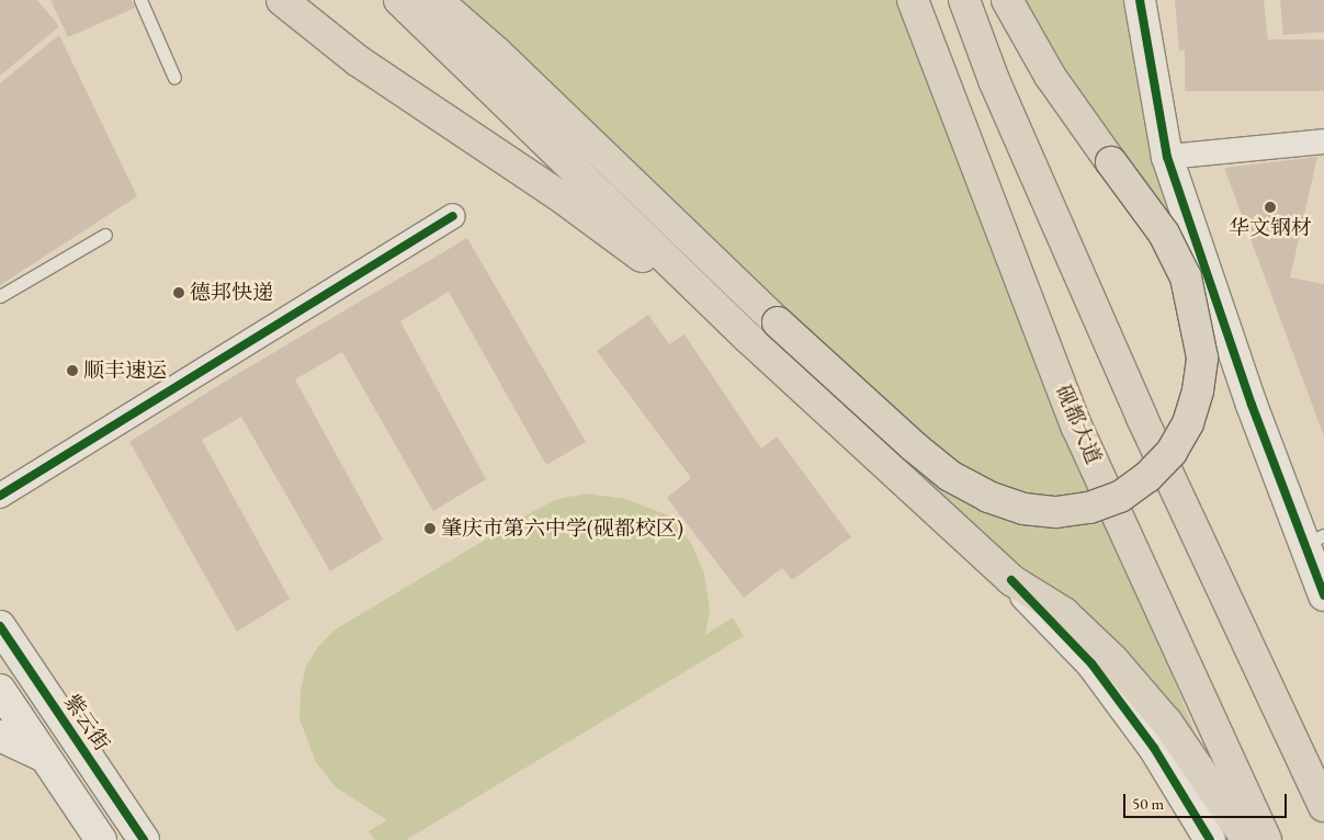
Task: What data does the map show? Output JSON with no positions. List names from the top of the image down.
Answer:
{
  "streets": {
    "main road": ["砚都大道"],
    "street": ["紫云街"]
  },
  "places": [
    "华文钢材",
    "德邦快递",
    "顺丰速运",
    "肇庆市第六中学(砚都校区)"
  ],
  "scale_bar": "50 m"
}
